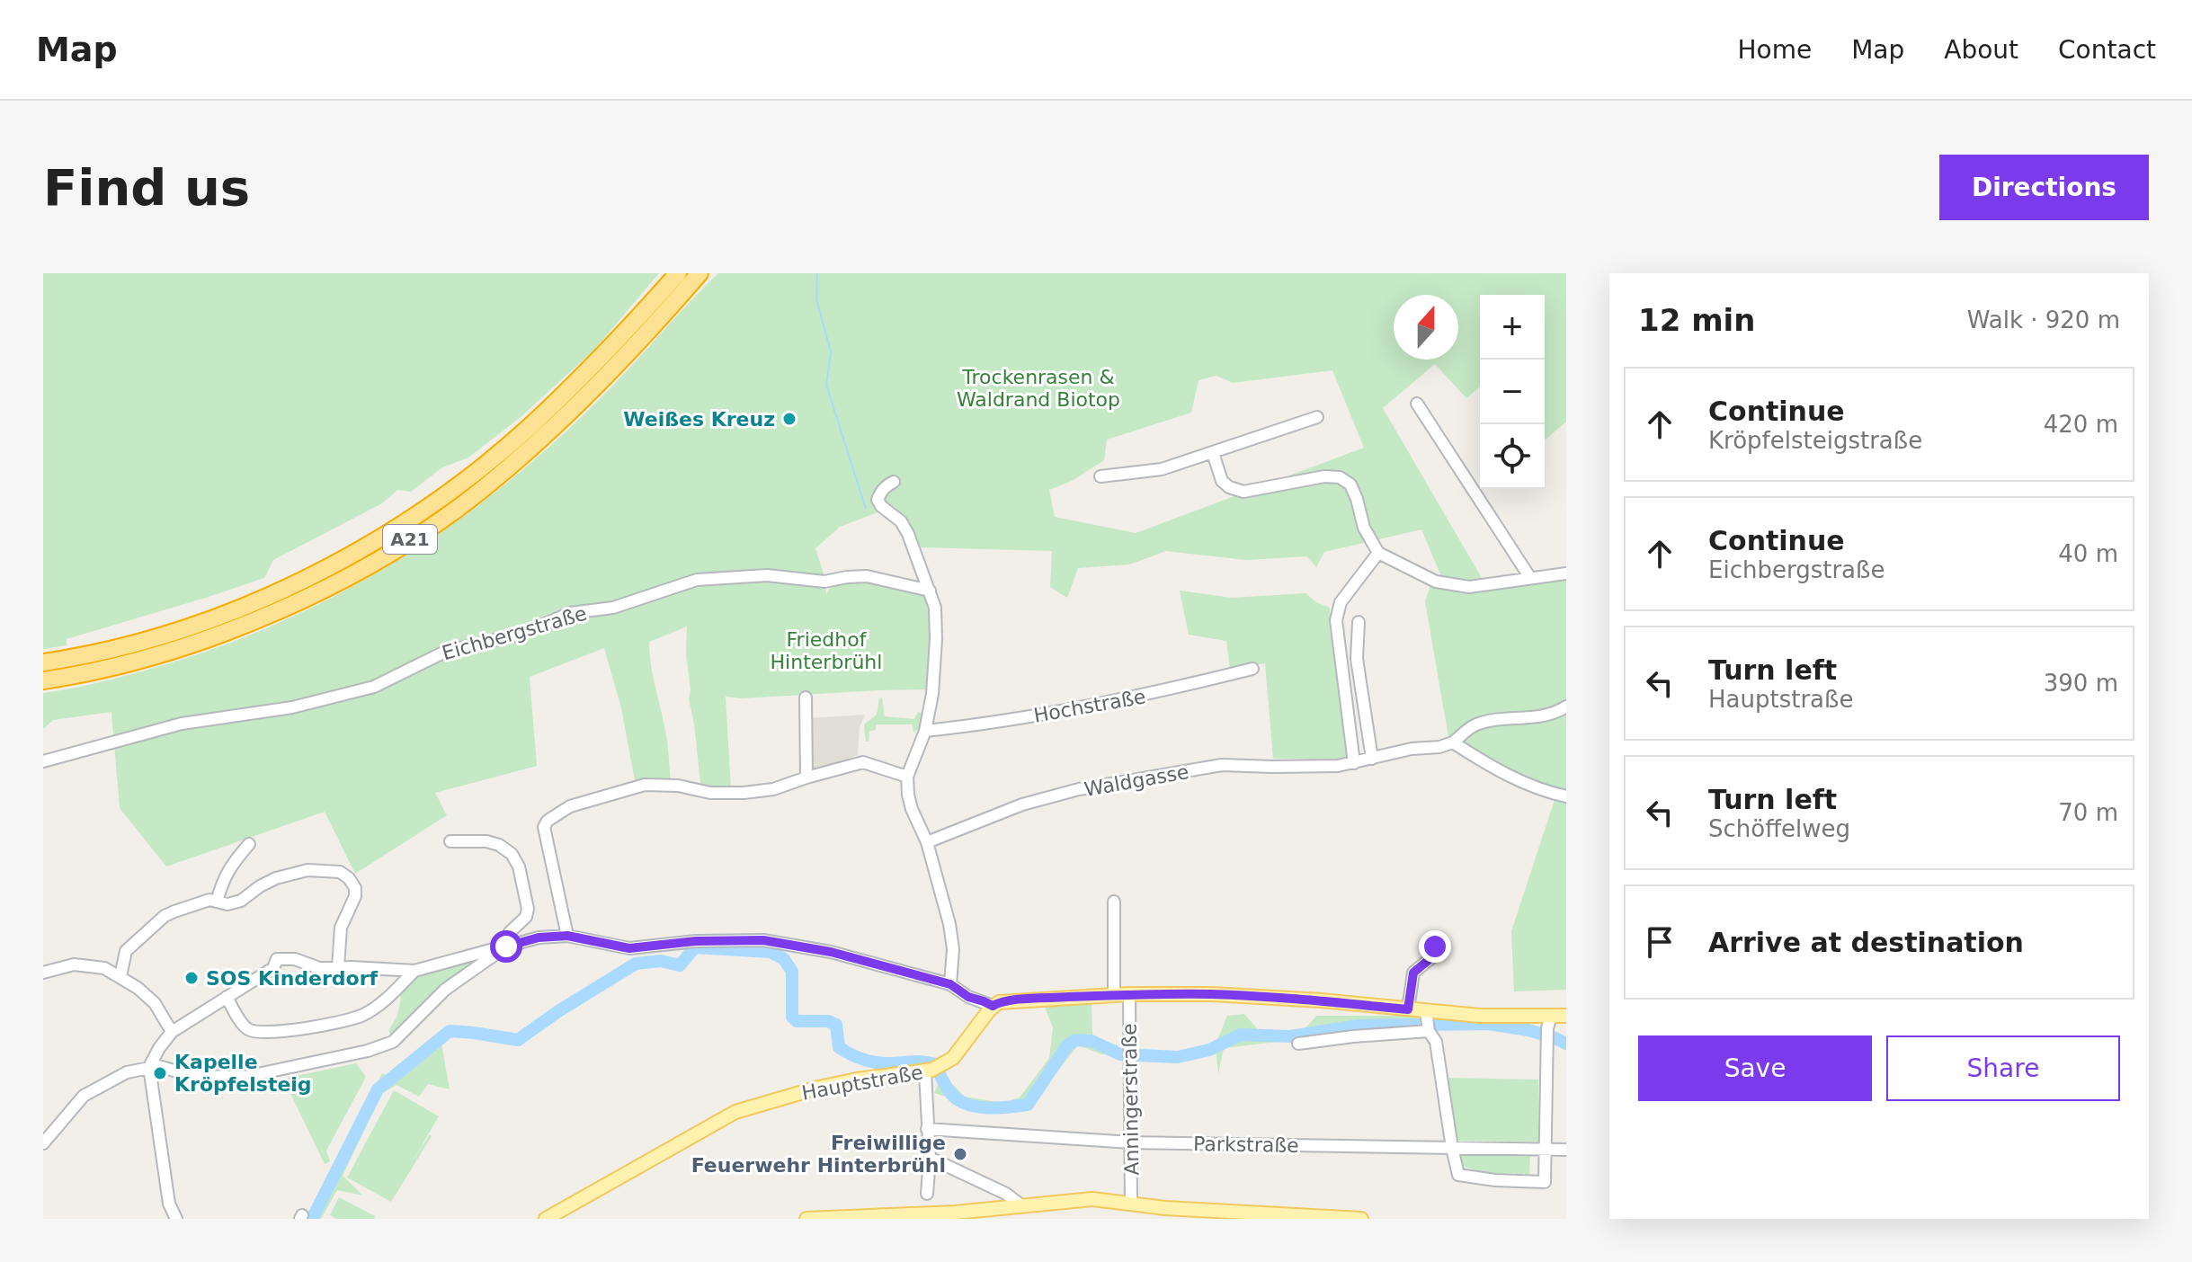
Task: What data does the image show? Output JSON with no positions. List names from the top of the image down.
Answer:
{
  "streets": {
    "highway": ["A21"],
    "main road": ["Hauptstraße"],
    "street": [
      "Eichbergstraße",
      "Hochstraße",
      "Waldgasse",
      "Anningerstraße",
      "Parkstraße"
    ]
  },
  "crossings": [
    ["Anningerstraße", "Parkstraße"]
  ],
  "parks": ["Trockenrasen & Waldrand Biotop", "Friedhof Hinterbrühl"],
  "places": [
    "Weißes Kreuz",
    "SOS Kinderdorf",
    "Kapelle Kröpfelsteig",
    "Freiwillige Feuerwehr Hinterbrühl"
  ],
  "north": "top",
  "page": {
    "header": "Map",
    "nav": [
      "Home",
      "Map",
      "About",
      "Contact"
    ],
    "buttons": [
      "Directions",
      ["Save", "Share"]
    ],
    "title": "Find us",
    "heading": ["12 min", "Walk · 920 m"],
    "map_buttons": ["+", "−"],
    "list": [
      ["Continue", "Kröpfelsteigstraße", "420 m"],
      ["Continue", "Eichbergstraße", "40 m"],
      ["Turn left", "Hauptstraße", "390 m"],
      ["Turn left", "Schöffelweg", "70 m"],
      "Arrive at destination"
    ]
  }
}
